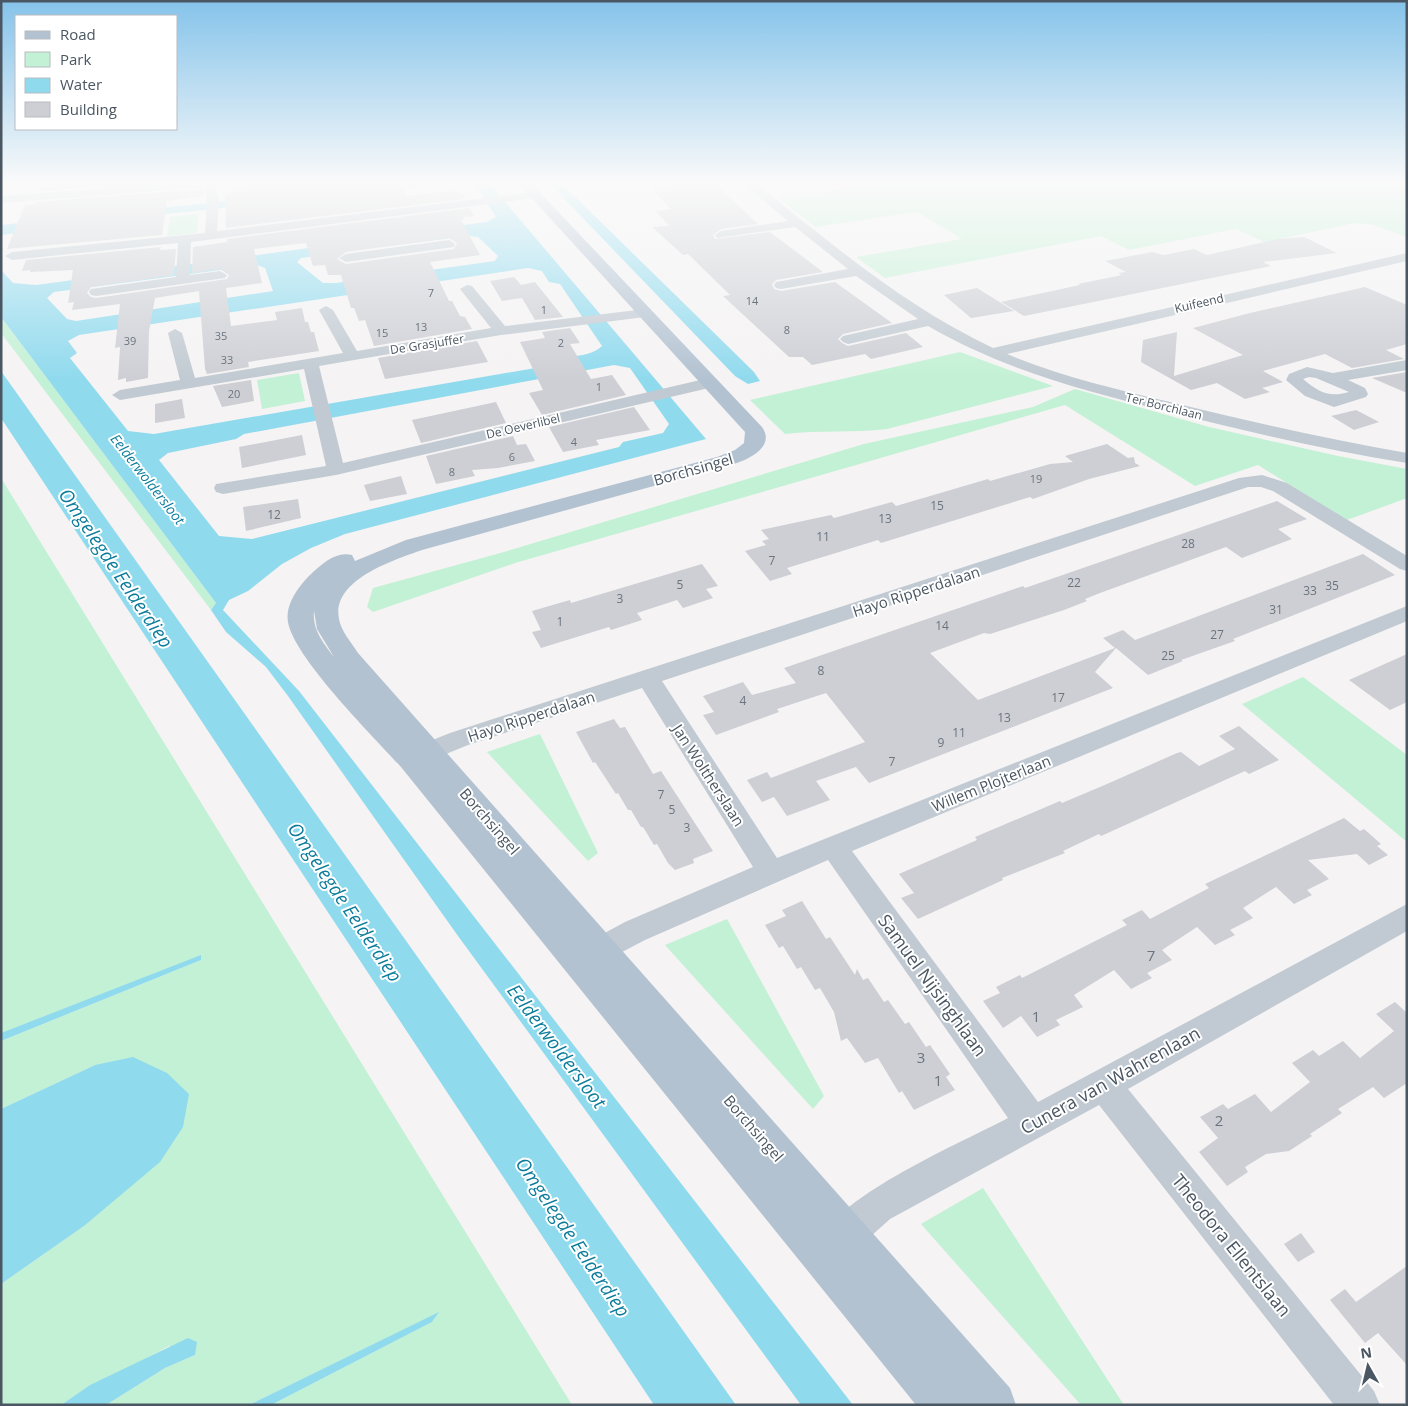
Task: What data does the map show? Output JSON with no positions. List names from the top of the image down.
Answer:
{
  "streets": {
    "main road": ["Borchsingel"],
    "street": [
      "Kuifeend",
      "De Grasjuffer",
      "Ter Borchlaan",
      "De Oeverlibel",
      "Hayo Ripperdalaan",
      "Jan Woltherslaan",
      "Willem Plojterlaan",
      "Samuel Nijsinghlaan",
      "Cunera van Wahrenlaan",
      "Theodora Ellentslaan"
    ]
  },
  "crossings": [
    ["Kuifeend", "Ter Borchlaan"],
    ["De Grasjuffer", "Borchsingel"],
    ["De Oeverlibel", "Borchsingel"],
    ["Borchsingel", "Hayo Ripperdalaan"],
    ["Borchsingel", "Willem Plojterlaan"],
    ["Borchsingel", "Cunera van Wahrenlaan"],
    ["Hayo Ripperdalaan", "Jan Woltherslaan"],
    ["Jan Woltherslaan", "Willem Plojterlaan"],
    ["Willem Plojterlaan", "Samuel Nijsinghlaan"],
    ["Samuel Nijsinghlaan", "Cunera van Wahrenlaan"],
    ["Cunera van Wahrenlaan", "Theodora Ellentslaan"]
  ],
  "water": ["Eelderwoldersloot", "Omgelegde Eelderdiep"],
  "house_numbers": [
    "7",
    "14",
    "1",
    "13",
    "8",
    "15",
    "35",
    "39",
    "2",
    "33",
    "1",
    "20",
    "4",
    "6",
    "8",
    "19",
    "15",
    "12",
    "13",
    "11",
    "28",
    "7",
    "22",
    "5",
    "35",
    "33",
    "3",
    "31",
    "1",
    "14",
    "27",
    "25",
    "8",
    "17",
    "4",
    "13",
    "11",
    "9",
    "7",
    "7",
    "5",
    "3",
    "7",
    "1",
    "3",
    "1",
    "2"
  ],
  "legend": [
    "Road",
    "Park",
    "Water",
    "Building"
  ],
  "north": "top"
}
